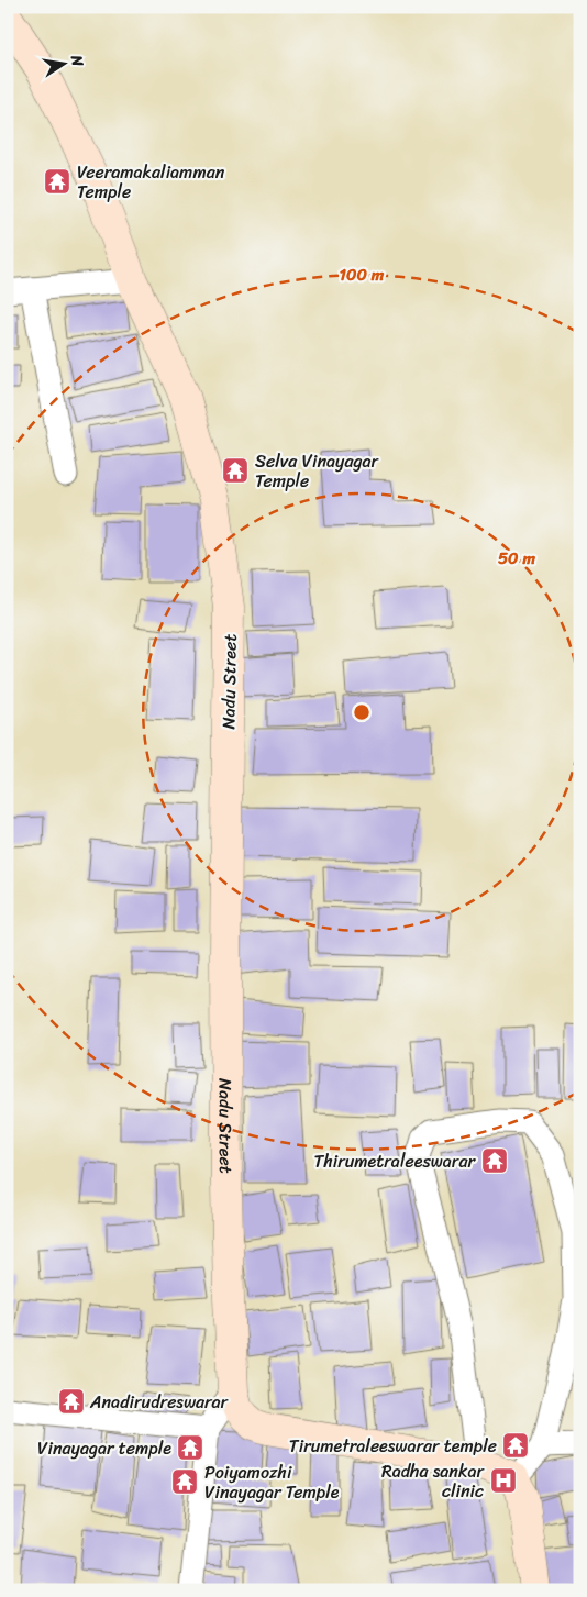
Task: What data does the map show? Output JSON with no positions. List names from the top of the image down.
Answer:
{
  "streets": {
    "main road": ["Nadu Street"]
  },
  "places": {
    "temple": [
      "Veeramakaliamman Temple",
      "Selva Vinayagar Temple",
      "Thirumetraleeswarar",
      "Anadirudreswarar",
      "Tirumetraleeswarar temple",
      "Vinayagar temple",
      "Poiyamozhi Vinayagar Temple"
    ],
    "hospital": ["Radha sankar clinic"]
  },
  "north": "right",
  "rings": ["100 m", "50 m"]
}
